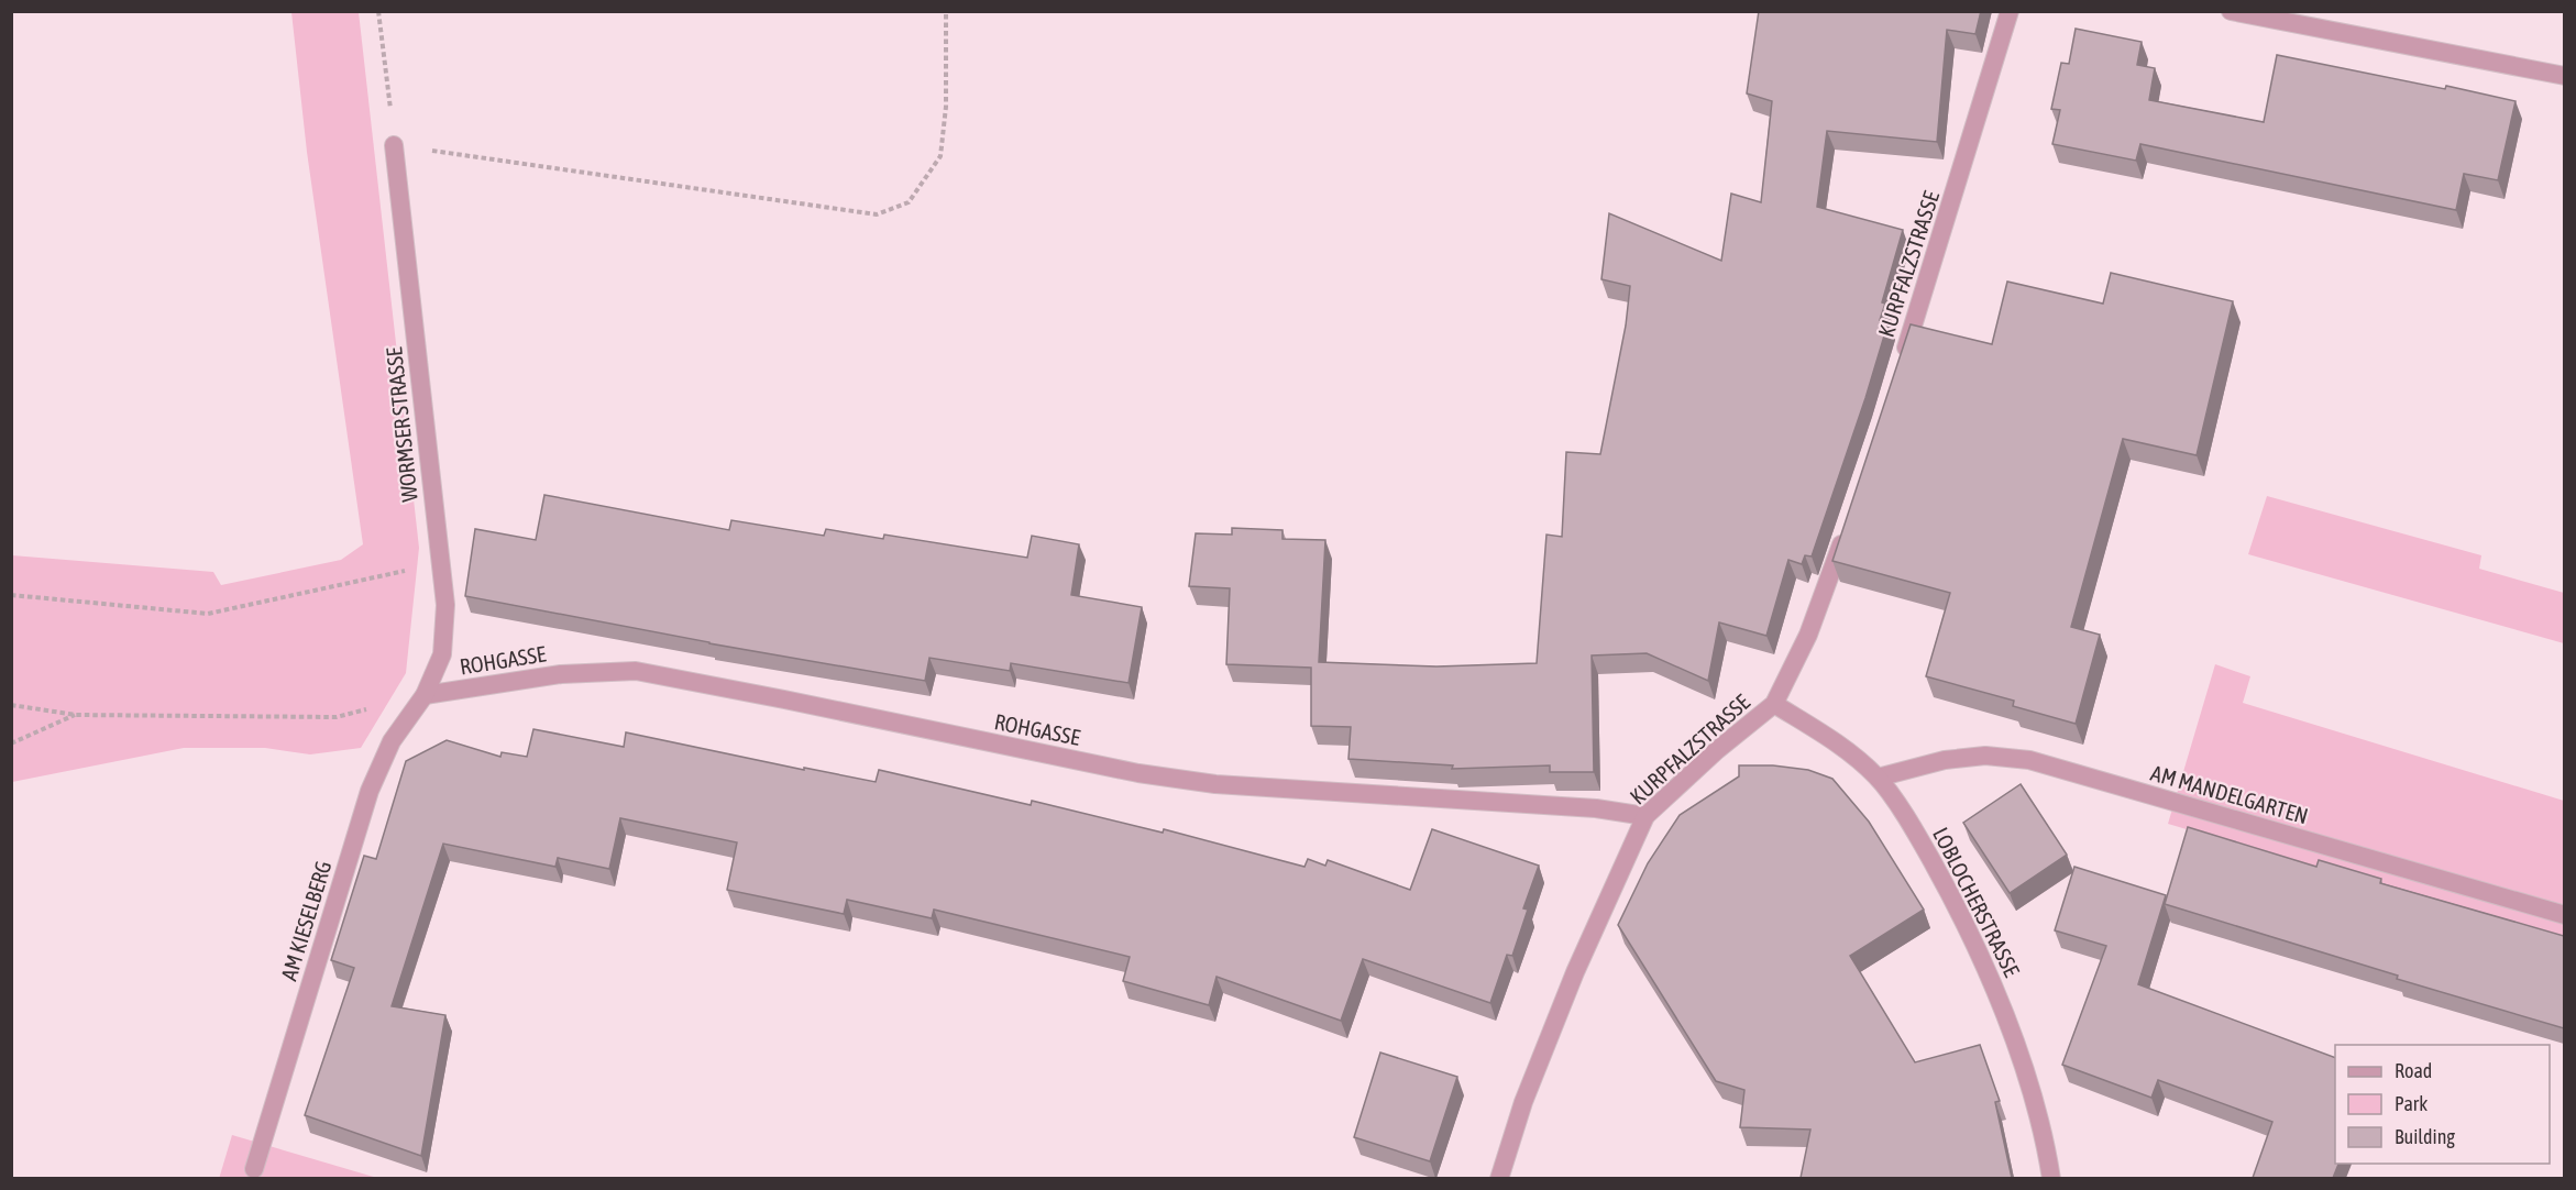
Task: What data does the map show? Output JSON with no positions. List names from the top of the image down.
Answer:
{
  "streets": {
    "street": [
      "KURPFALZSTRASSE",
      "WORMSER STRASSE",
      "ROHGASSE",
      "AM MANDELGARTEN",
      "LOBLOCHERSTRASSE",
      "AM KIESELBERG"
    ]
  },
  "crossings": [
    ["KURPFALZSTRASSE", "ROHGASSE"],
    ["KURPFALZSTRASSE", "LOBLOCHERSTRASSE"],
    ["WORMSER STRASSE", "ROHGASSE"],
    ["WORMSER STRASSE", "AM KIESELBERG"],
    ["ROHGASSE", "AM KIESELBERG"],
    ["AM MANDELGARTEN", "LOBLOCHERSTRASSE"]
  ],
  "legend": ["Road", "Park", "Building"]
}
